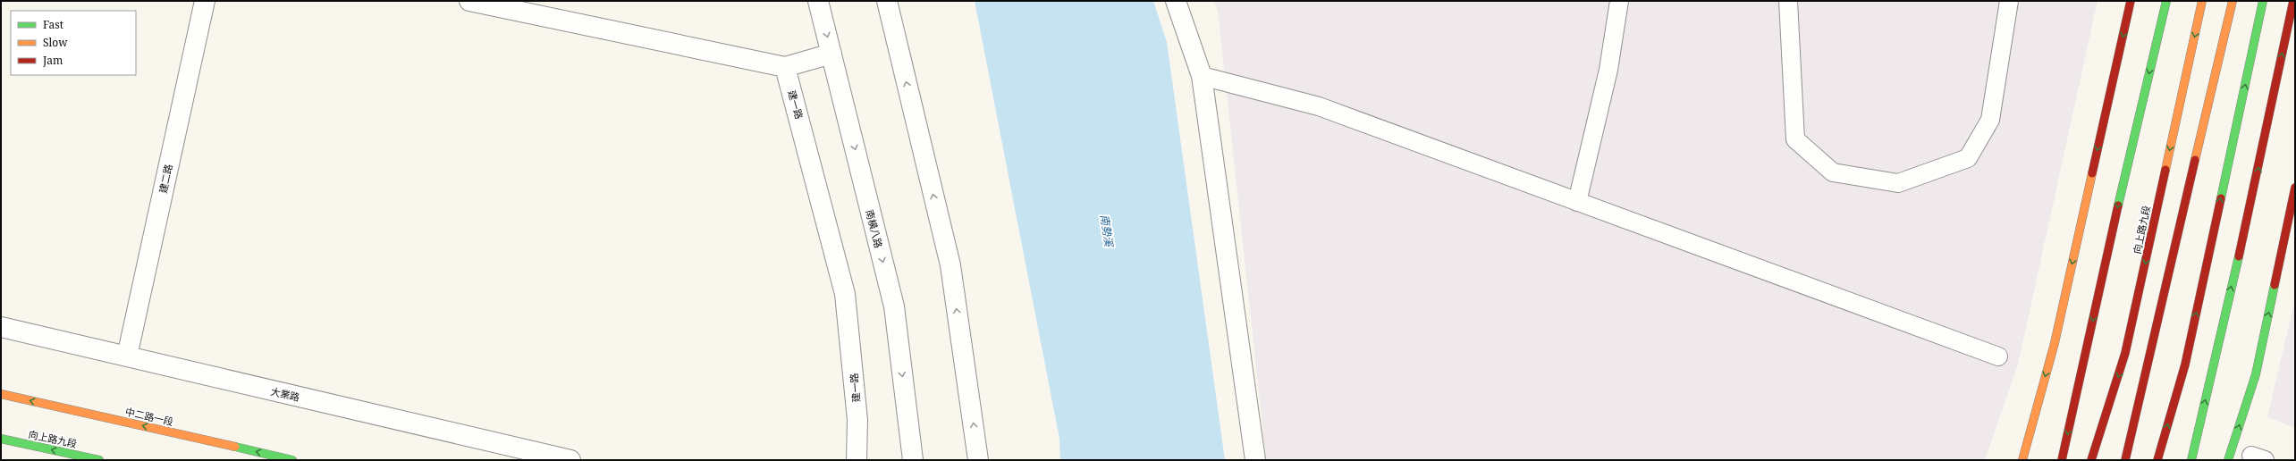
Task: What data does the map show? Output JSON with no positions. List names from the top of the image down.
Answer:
{
  "streets": {
    "main road": ["向上路九段", "中二路一段"],
    "street": [
      "建一路",
      "建二路",
      "南橫八路",
      "大業路"
    ]
  },
  "crossings": [
    ["建二路", "大業路"]
  ],
  "one_way": ["中二路一段"],
  "water": ["南勢溪"],
  "legend": ["Fast", "Slow", "Jam"]
}
